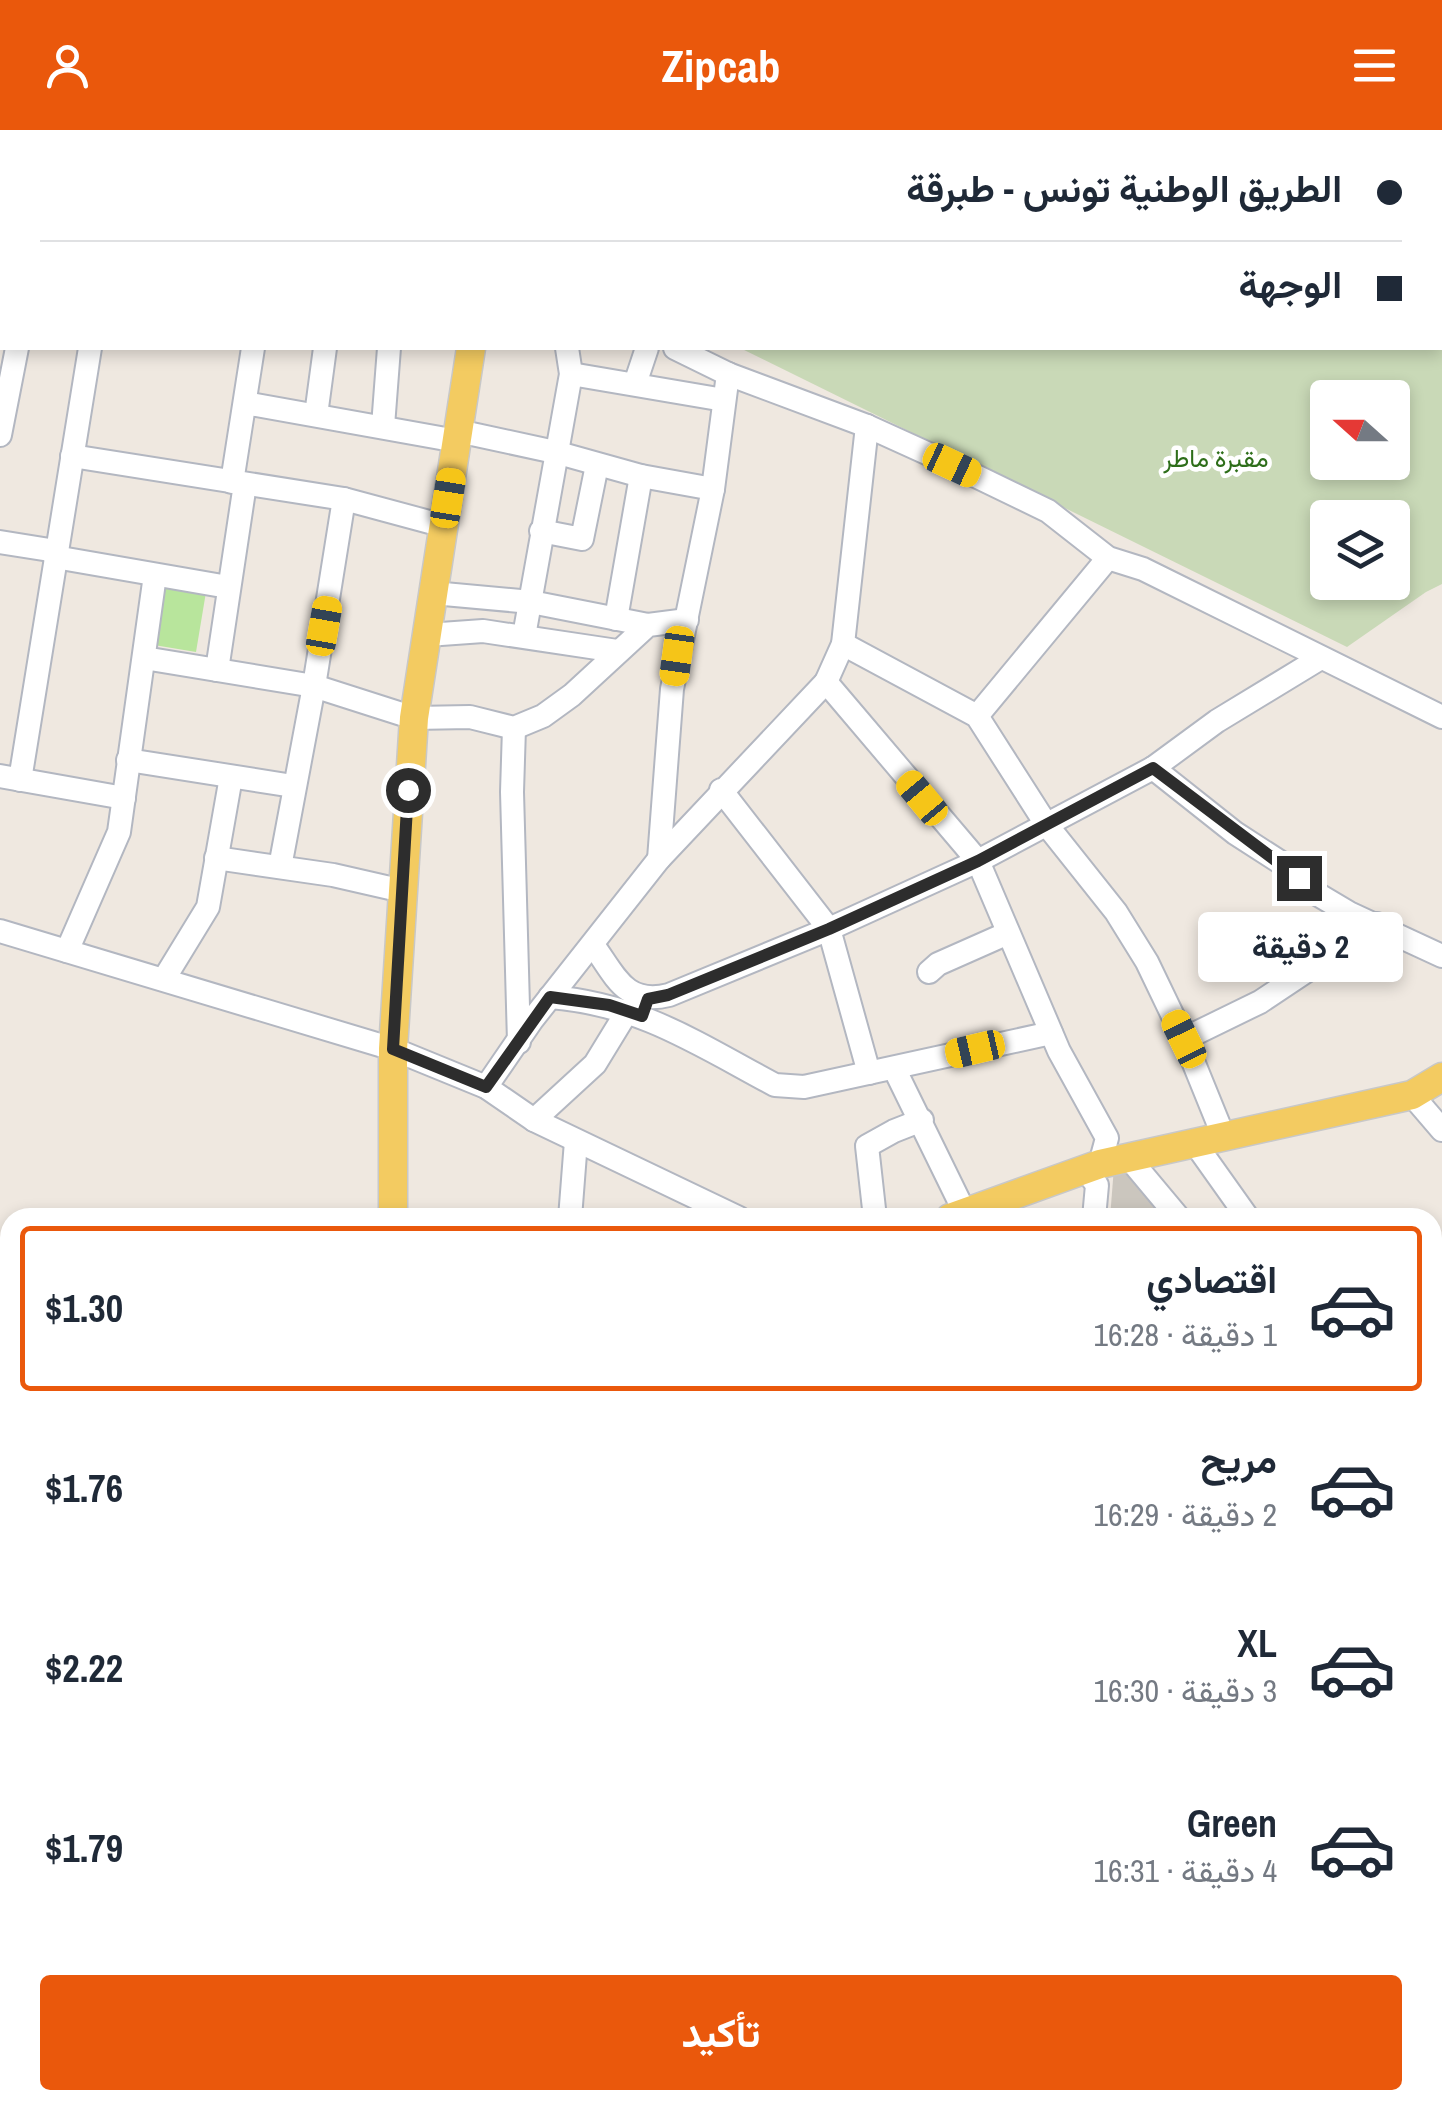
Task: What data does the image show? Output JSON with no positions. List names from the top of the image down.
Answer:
{
  "parks": ["مقبرة ماطر"],
  "north": "left",
  "page": {
    "header": "Zipcab",
    "banner": ["الطريق الوطنية تونس - طبرقة", "الوجهة"],
    "bubble": "2 دقيقة",
    "list": [
      {
        "name": "اقتصادي",
        "note": "1 دقيقة · 16:28",
        "value": "$1.30"
      },
      {
        "name": "مريح",
        "note": "2 دقيقة · 16:29",
        "value": "$1.76"
      },
      {
        "name": "XL",
        "note": "3 دقيقة · 16:30",
        "value": "$2.22"
      },
      {
        "name": "Green",
        "note": "4 دقيقة · 16:31",
        "value": "$1.79"
      }
    ],
    "buttons": "تأكيد"
  }
}
